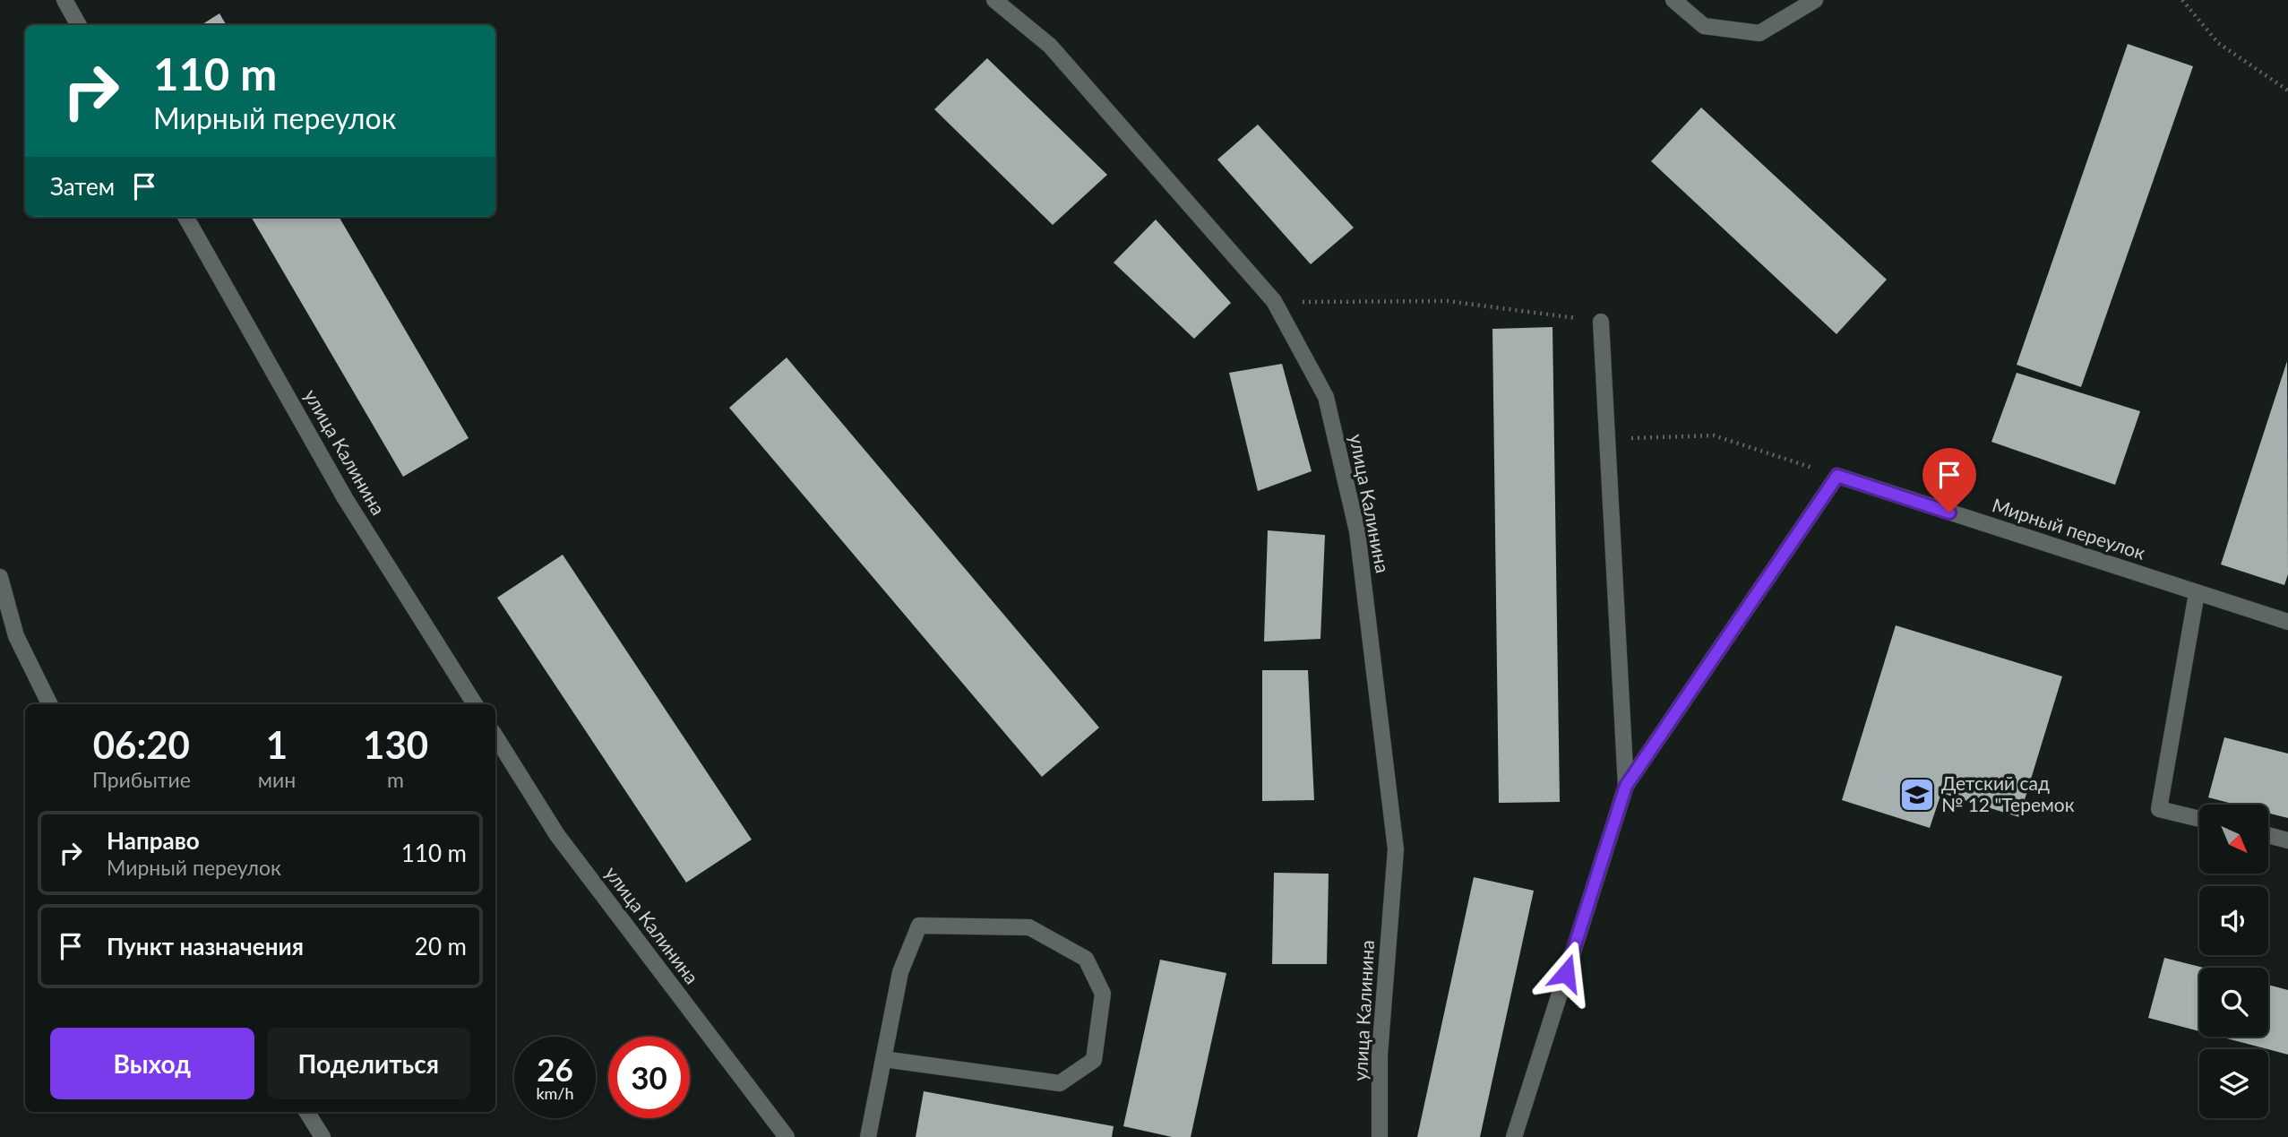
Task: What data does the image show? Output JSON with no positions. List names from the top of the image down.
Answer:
{
  "streets": {
    "street": ["улица Калинина", "Мирный переулок"]
  },
  "places": {
    "school or university": ["Детский сад № 12 \"Теремок"]
  },
  "north": "bottom right",
  "page": {
    "turn": ["110 m", "Мирный переулок"],
    "then": "Затем",
    "eta": [
      "06:20",
      "Прибытие",
      "1",
      "мин",
      "130",
      "m"
    ],
    "list": [
      {
        "name": "Направо",
        "note": "Мирный переулок",
        "value": "110 m"
      },
      {
        "name": "Пункт назначения",
        "value": "20 m"
      }
    ],
    "buttons": ["Выход", "Поделиться"],
    "speed": "26 km/h",
    "limit": "30"
  }
}
